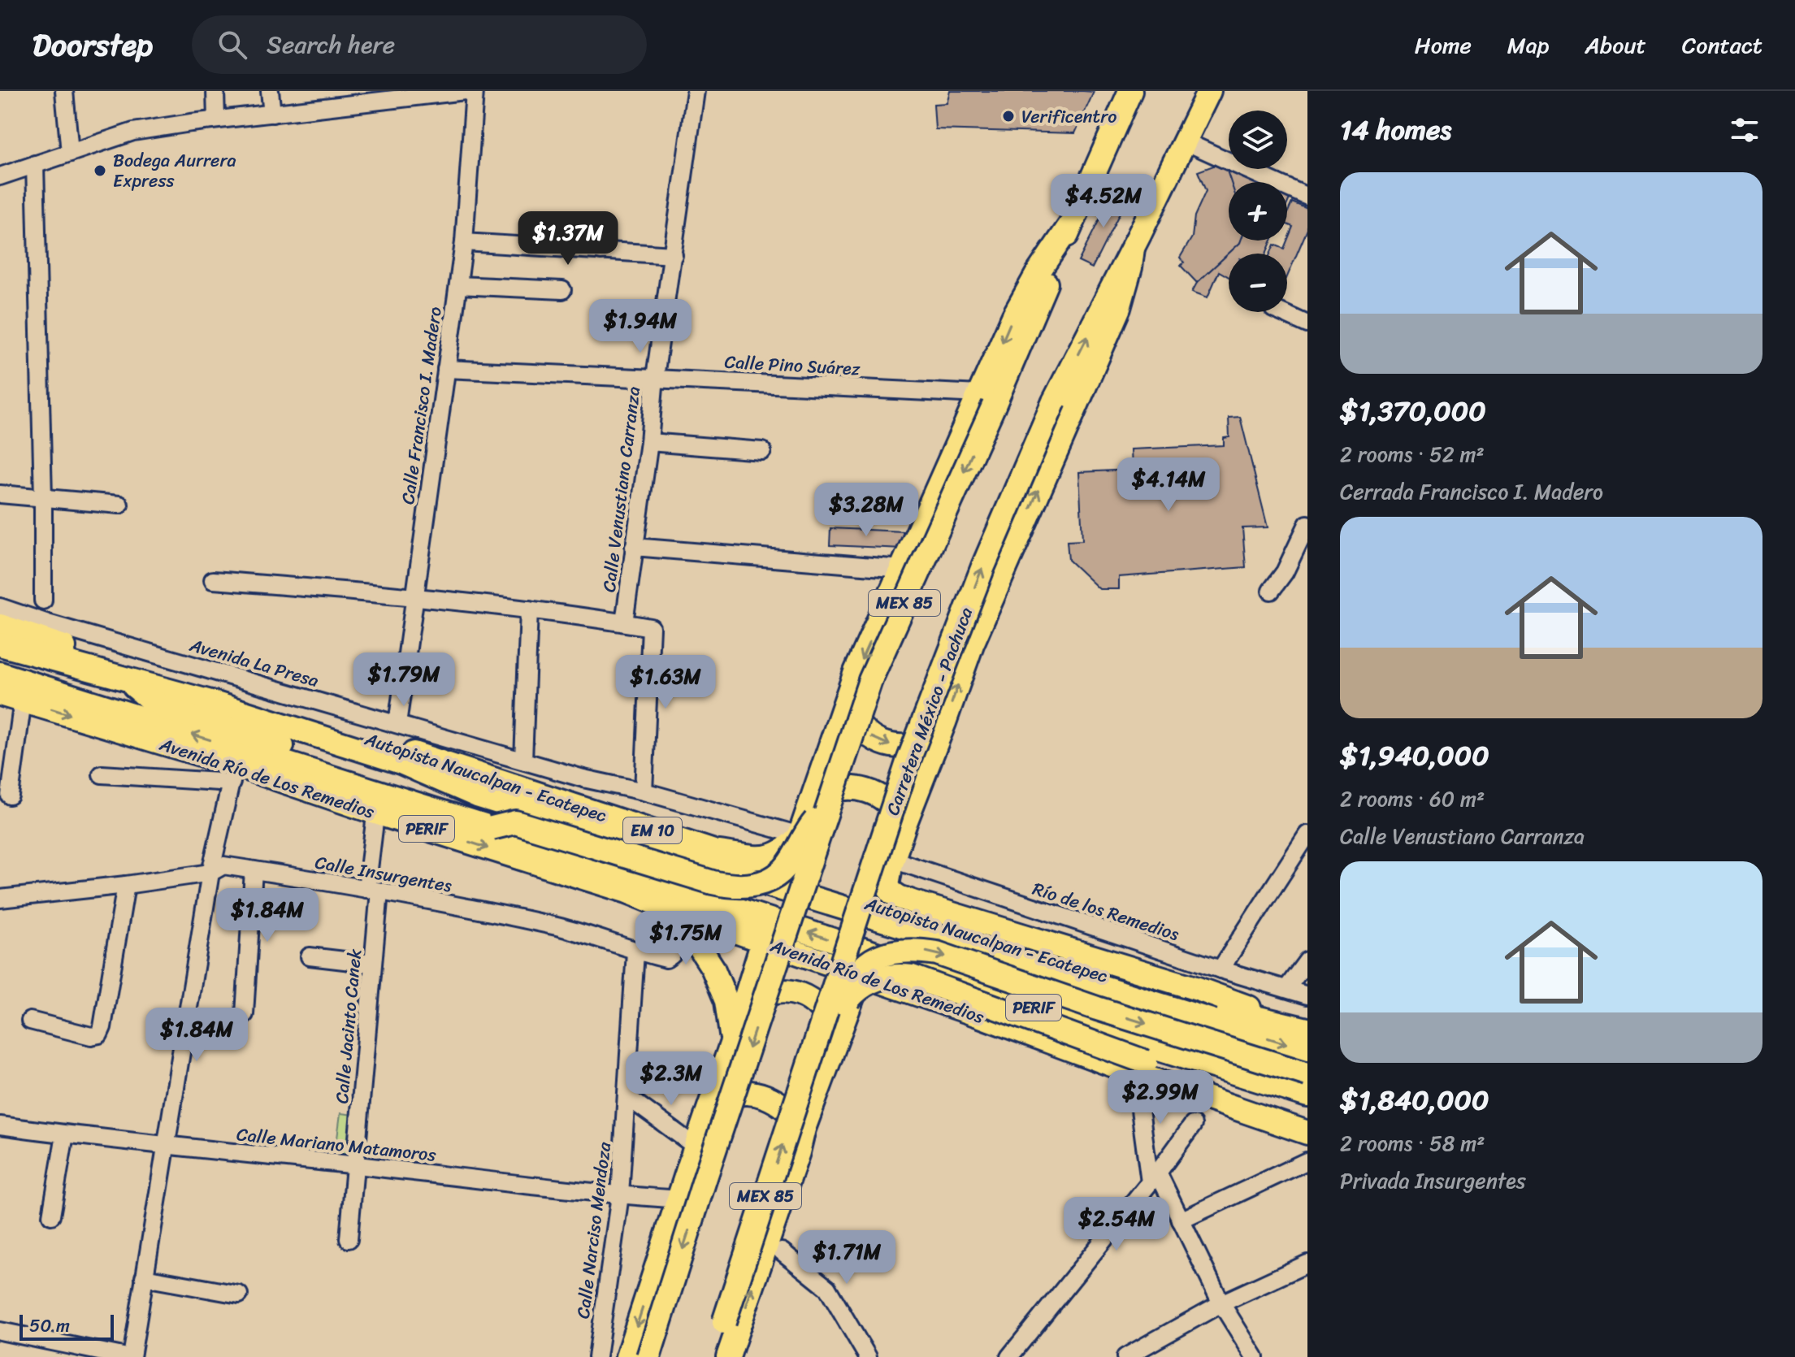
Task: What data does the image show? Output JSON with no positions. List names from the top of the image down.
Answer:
{
  "streets": {
    "highway": [
      "MEX 85",
      "Carretera México - Pachuca",
      "Autopista Naucalpan - Ecatepec",
      "Avenida Río de Los Remedios",
      "PERIF",
      "EM 10"
    ],
    "street": [
      "Calle Pino Suárez",
      "Calle Francisco I. Madero",
      "Calle Venustiano Carranza",
      "Avenida La Presa",
      "Calle Insurgentes",
      "Río de los Remedios",
      "Calle Jacinto Canek",
      "Calle Mariano Matamoros",
      "Calle Narciso Mendoza"
    ]
  },
  "crossings": [
    ["Calle Pino Suárez", "Calle Francisco I. Madero"],
    ["Calle Pino Suárez", "Calle Venustiano Carranza"],
    ["Calle Francisco I. Madero", "Avenida La Presa"],
    ["Avenida Río de Los Remedios", "Calle Insurgentes"],
    ["Avenida Río de Los Remedios", "Calle Jacinto Canek"],
    ["Calle Insurgentes", "Calle Jacinto Canek"],
    ["Calle Insurgentes", "Calle Narciso Mendoza"],
    ["Calle Jacinto Canek", "Calle Mariano Matamoros"],
    ["Calle Mariano Matamoros", "Calle Narciso Mendoza"]
  ],
  "places": ["Verificentro", "Bodega Aurrera Express"],
  "scale_bar": "50 m",
  "page": {
    "header": "Doorstep",
    "search": "Search here",
    "nav": [
      "Home",
      "Map",
      "About",
      "Contact"
    ],
    "heading": "14 homes",
    "map_buttons": ["+", "−"],
    "list": [
      {
        "name": "$1,370,000",
        "note": "2 rooms · 52 m² · Cerrada Francisco I. Madero"
      },
      {
        "name": "$1,940,000",
        "note": "2 rooms · 60 m² · Calle Venustiano Carranza"
      },
      {
        "name": "$1,840,000",
        "note": "2 rooms · 58 m² · Privada Insurgentes"
      }
    ],
    "price": [
      "$4.52M",
      "$1.37M",
      "$1.94M",
      "$4.14M",
      "$3.28M",
      "$1.79M",
      "$1.63M",
      "$1.84M",
      "$1.75M",
      "$1.84M",
      "$2.3M",
      "$2.99M",
      "$2.54M",
      "$1.71M"
    ],
    "scale": "50 m"
  }
}
